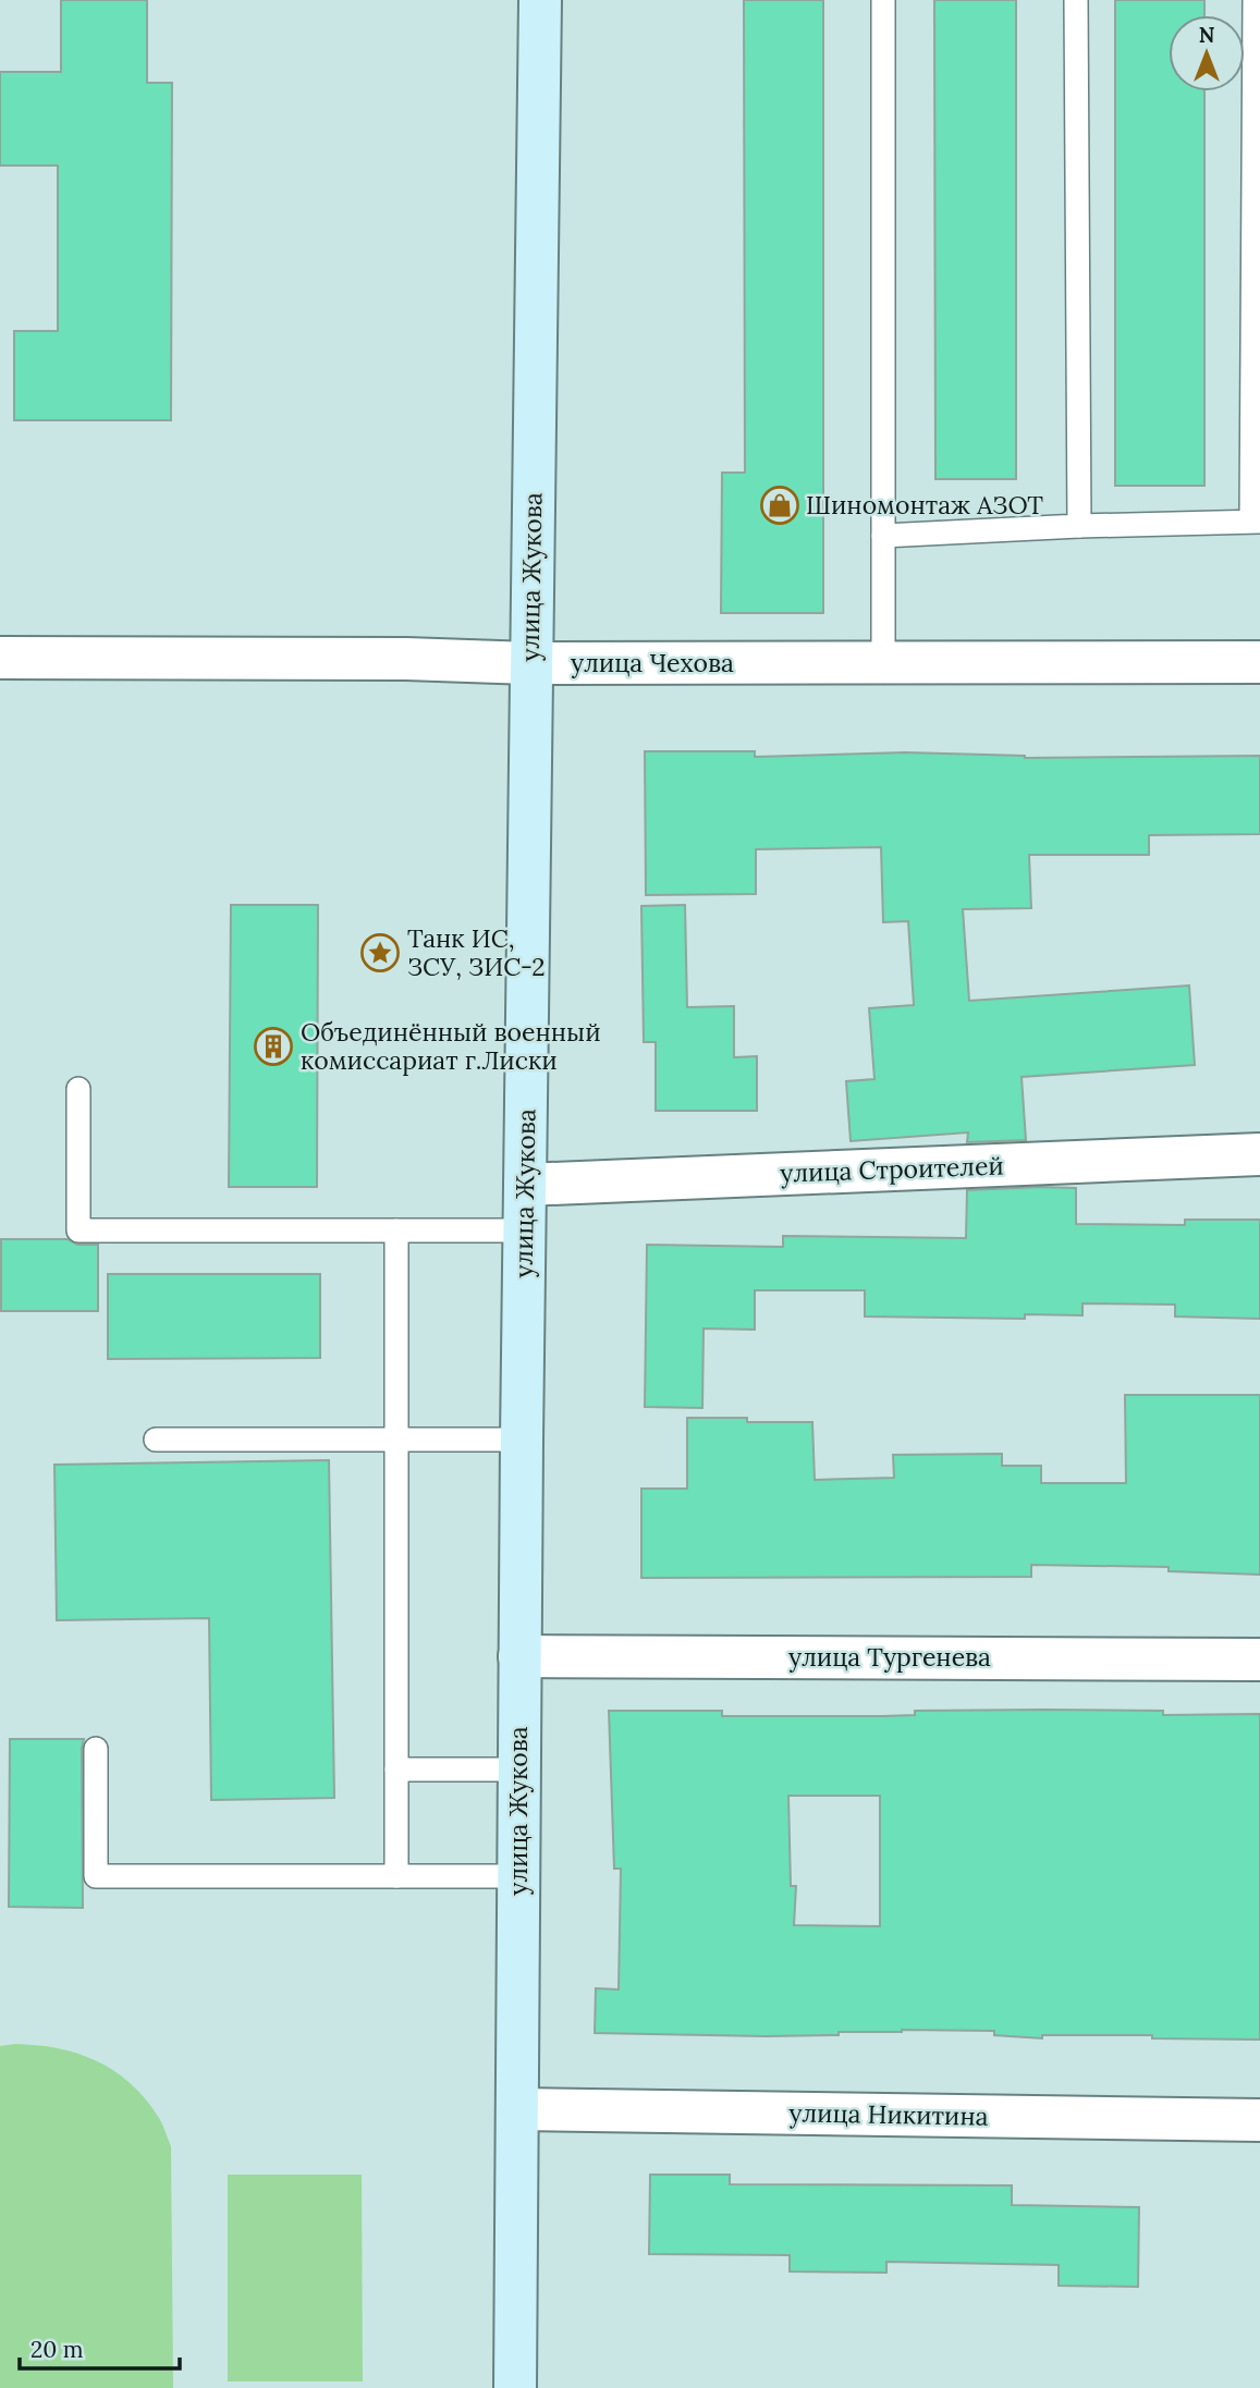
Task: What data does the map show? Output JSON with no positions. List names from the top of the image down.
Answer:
{
  "streets": {
    "street": [
      "улица Жукова",
      "улица Чехова",
      "улица Строителей",
      "улица Тургенева",
      "улица Никитина"
    ]
  },
  "crossings": [
    ["улица Жукова", "улица Чехова"],
    ["улица Жукова", "улица Строителей"],
    ["улица Жукова", "улица Тургенева"],
    ["улица Жукова", "улица Никитина"]
  ],
  "places": {
    "shop": ["Шиномонтаж АЗОТ"],
    "place": ["Танк ИС, ЗСУ, ЗИС-2"],
    "building": ["Объединённый военный комиссариат г.Лиски"]
  },
  "scale_bar": "20 m",
  "north": "top"
}
